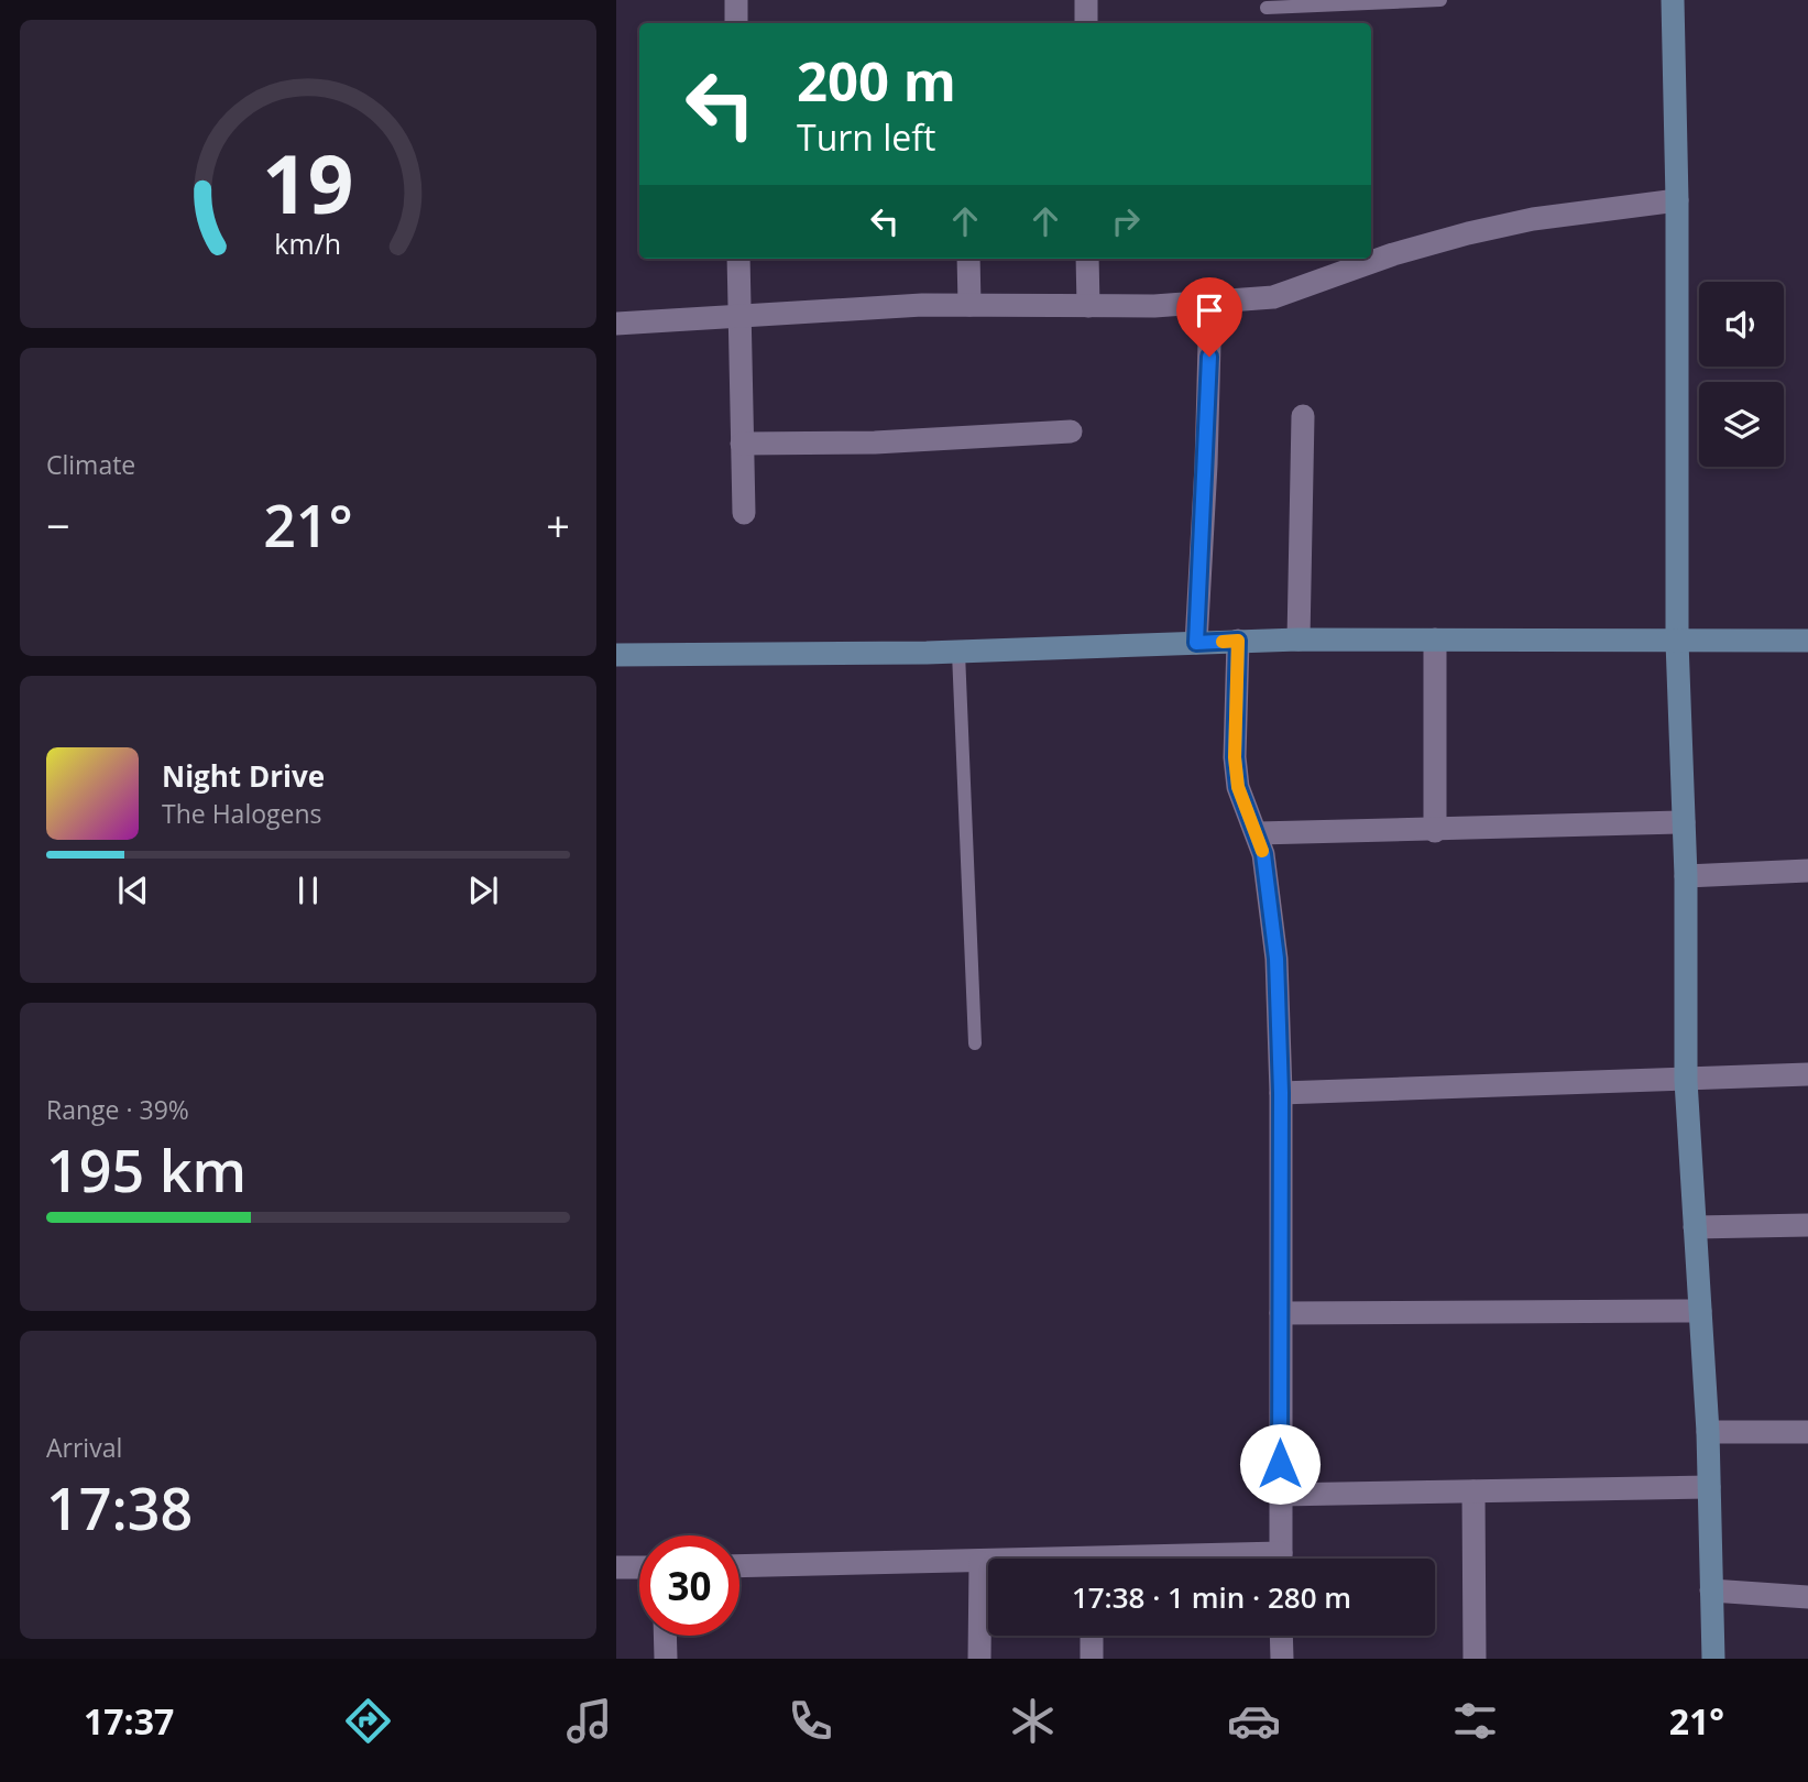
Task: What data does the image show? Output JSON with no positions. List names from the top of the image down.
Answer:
{
  "page": {
    "turn": ["200 m", "Turn left"],
    "tile": [
      "Climate",
      ["Range · 39%", "195 km"],
      ["Arrival", "17:38"]
    ],
    "heat": ["−", "21°", "+"],
    "song": ["Night Drive", "The Halogens"],
    "limit": "30",
    "trip": "17:38 · 1 min · 280 m",
    "tabs": ["17:37", "21°"],
    "gauge": ["19", "km/h"]
  }
}
